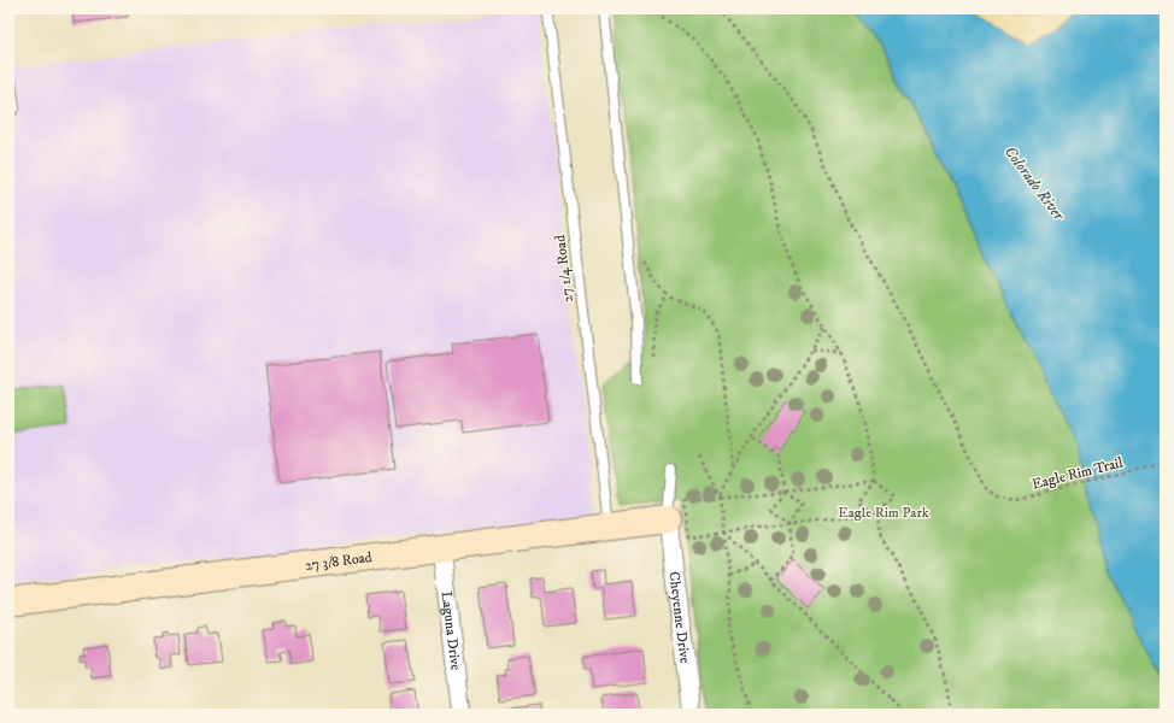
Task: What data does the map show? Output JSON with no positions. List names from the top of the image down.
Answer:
{
  "streets": {
    "street": ["27 3/8 Road", "Cheyenne Drive", "Laguna Drive"],
    "lane": ["27 1/4 Road"],
    "path": ["Eagle Rim Trail"]
  },
  "crossings": [
    ["27 1/4 Road", "27 3/8 Road"],
    ["27 3/8 Road", "Cheyenne Drive"],
    ["27 3/8 Road", "Laguna Drive"]
  ],
  "water": ["Colorado River"],
  "parks": ["Eagle Rim Park"]
}
